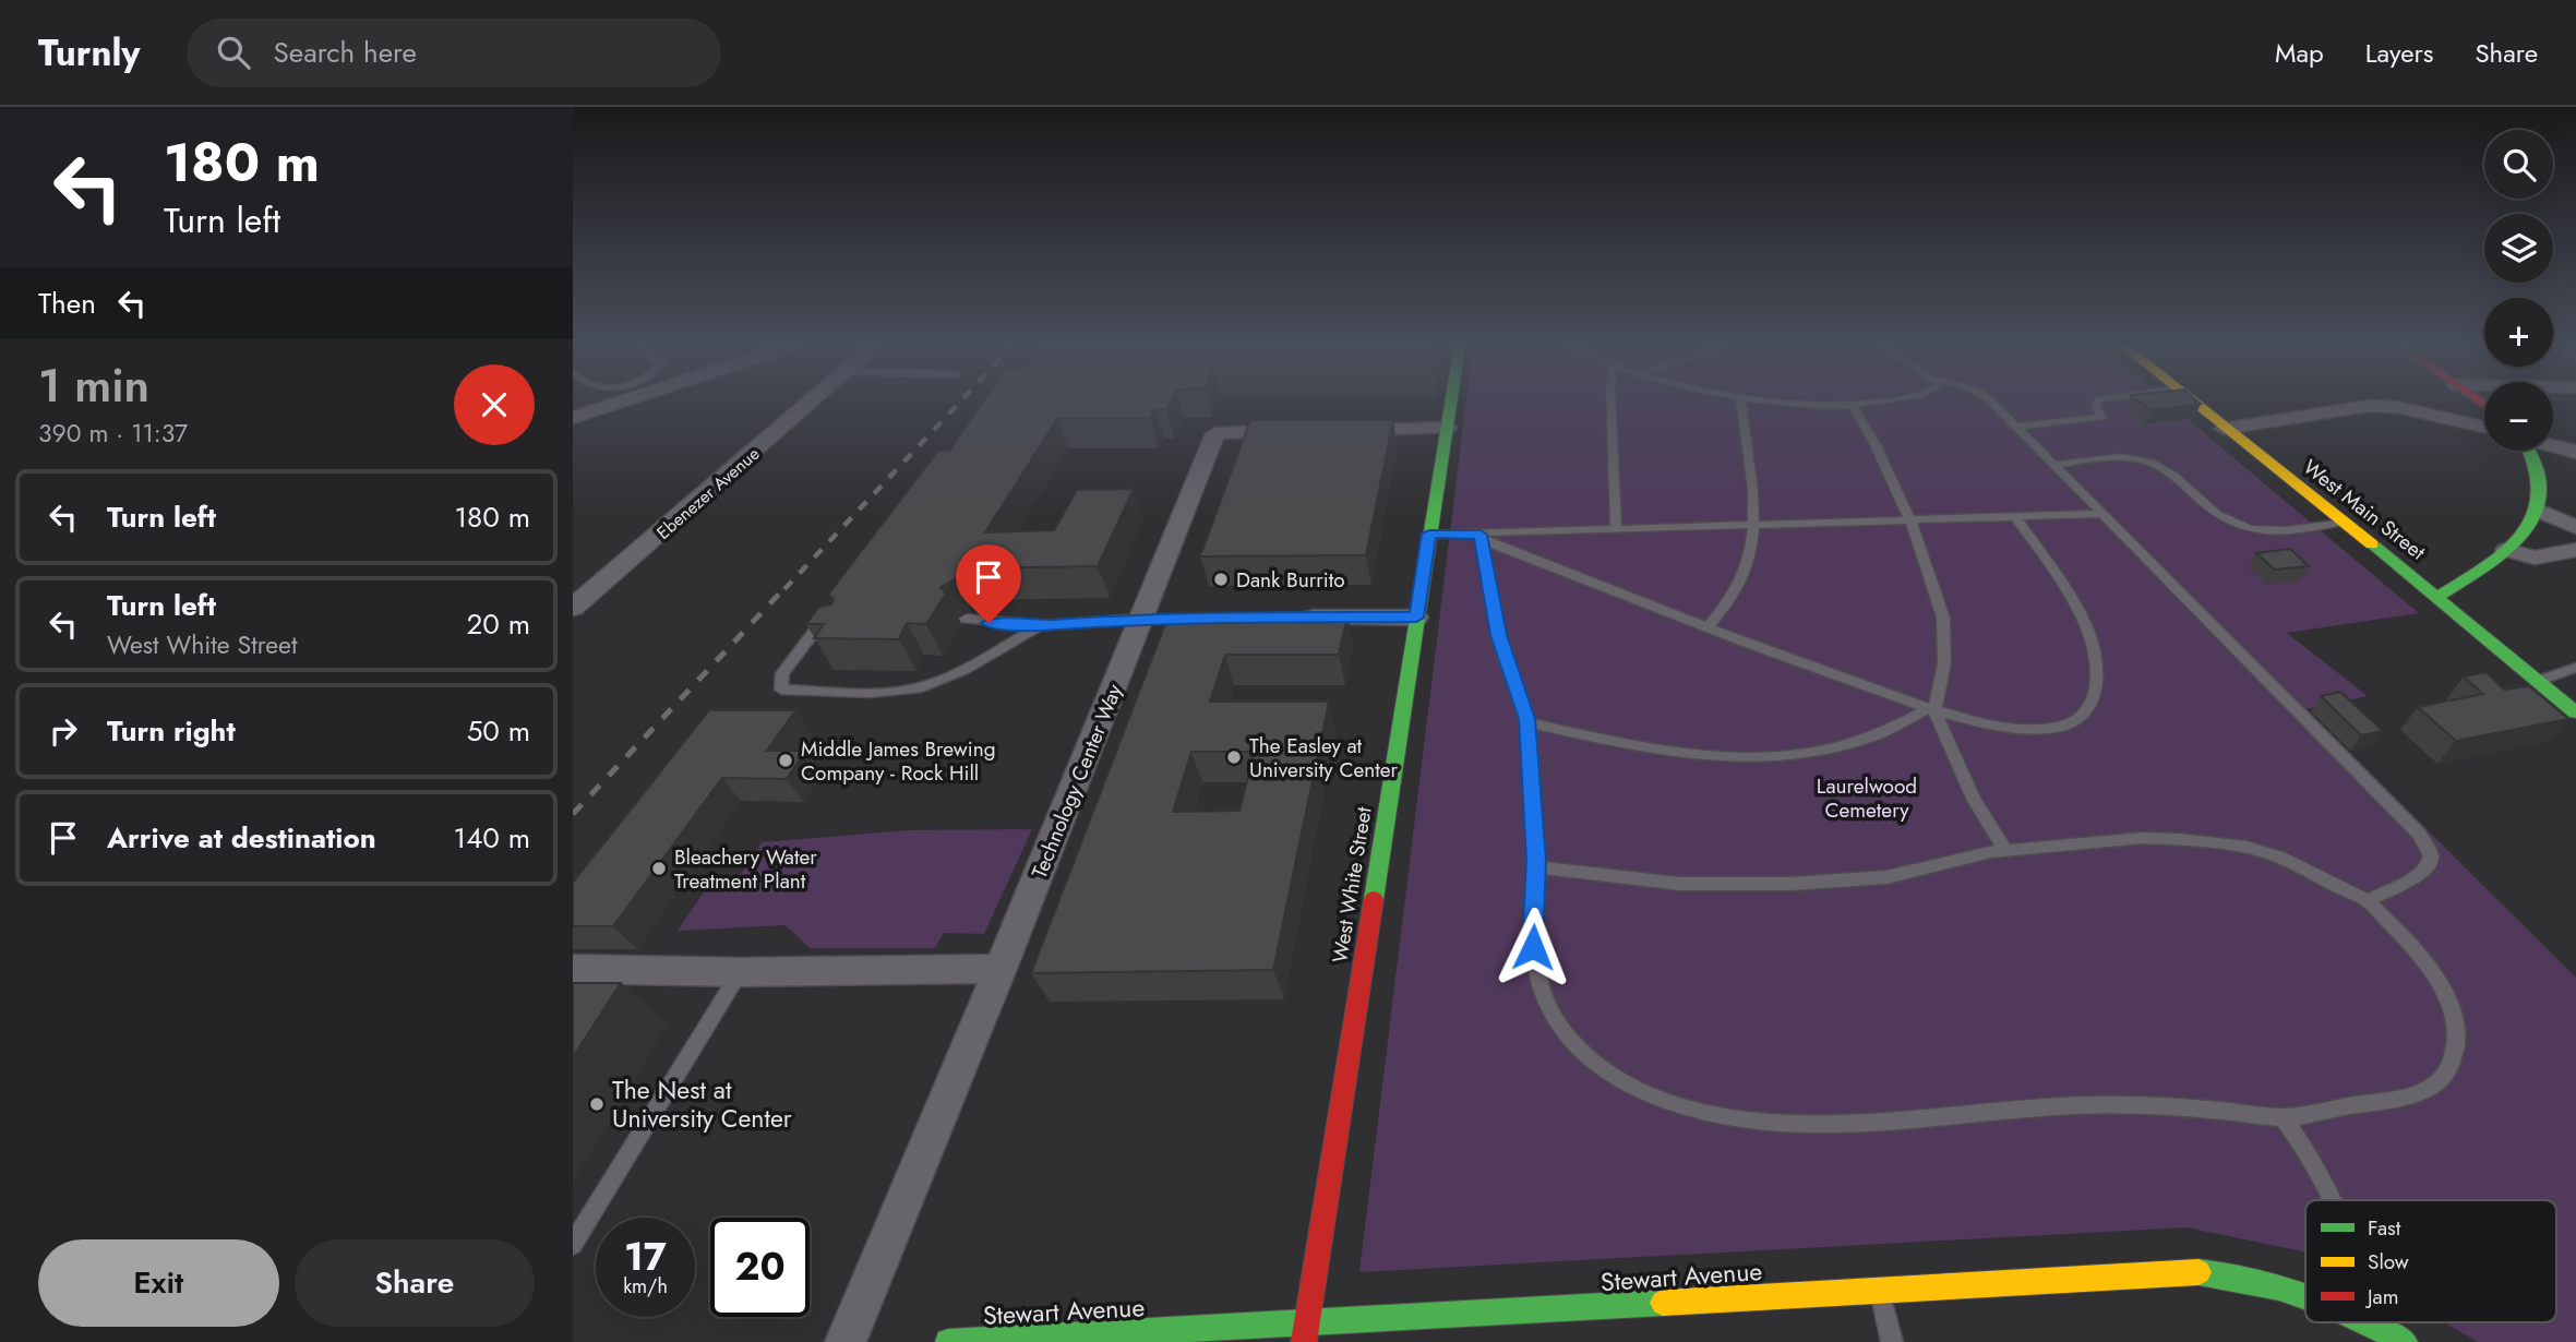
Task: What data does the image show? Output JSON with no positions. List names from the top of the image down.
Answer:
{
  "streets": {
    "street": [
      "Ebenezer Avenue",
      "West Main Street",
      "Technology Center Way",
      "West White Street",
      "Stewart Avenue"
    ]
  },
  "crossings": [
    ["West White Street", "Stewart Avenue"]
  ],
  "parks": ["Laurelwood Cemetery"],
  "places": [
    "Dank Burrito",
    "The Easley at University Center",
    "Middle James Brewing Company - Rock Hill",
    "Bleachery Water Treatment Plant",
    "The Nest at University Center"
  ],
  "legend": ["Fast", "Slow", "Jam"],
  "page": {
    "header": "Turnly",
    "search": "Search here",
    "nav": ["Map", "Layers", "Share"],
    "turn": ["180 m", "Turn left"],
    "map_buttons": ["+", "−"],
    "then": "Then",
    "heading": ["1 min", "390 m · 11:37"],
    "list": [
      {
        "name": "Turn left",
        "value": "180 m"
      },
      {
        "name": "Turn left",
        "note": "West White Street",
        "value": "20 m"
      },
      {
        "name": "Turn right",
        "value": "50 m"
      },
      {
        "name": "Arrive at destination",
        "value": "140 m"
      }
    ],
    "speed": "17 km/h",
    "limit": "20",
    "buttons": ["Exit", "Share"]
  }
}
